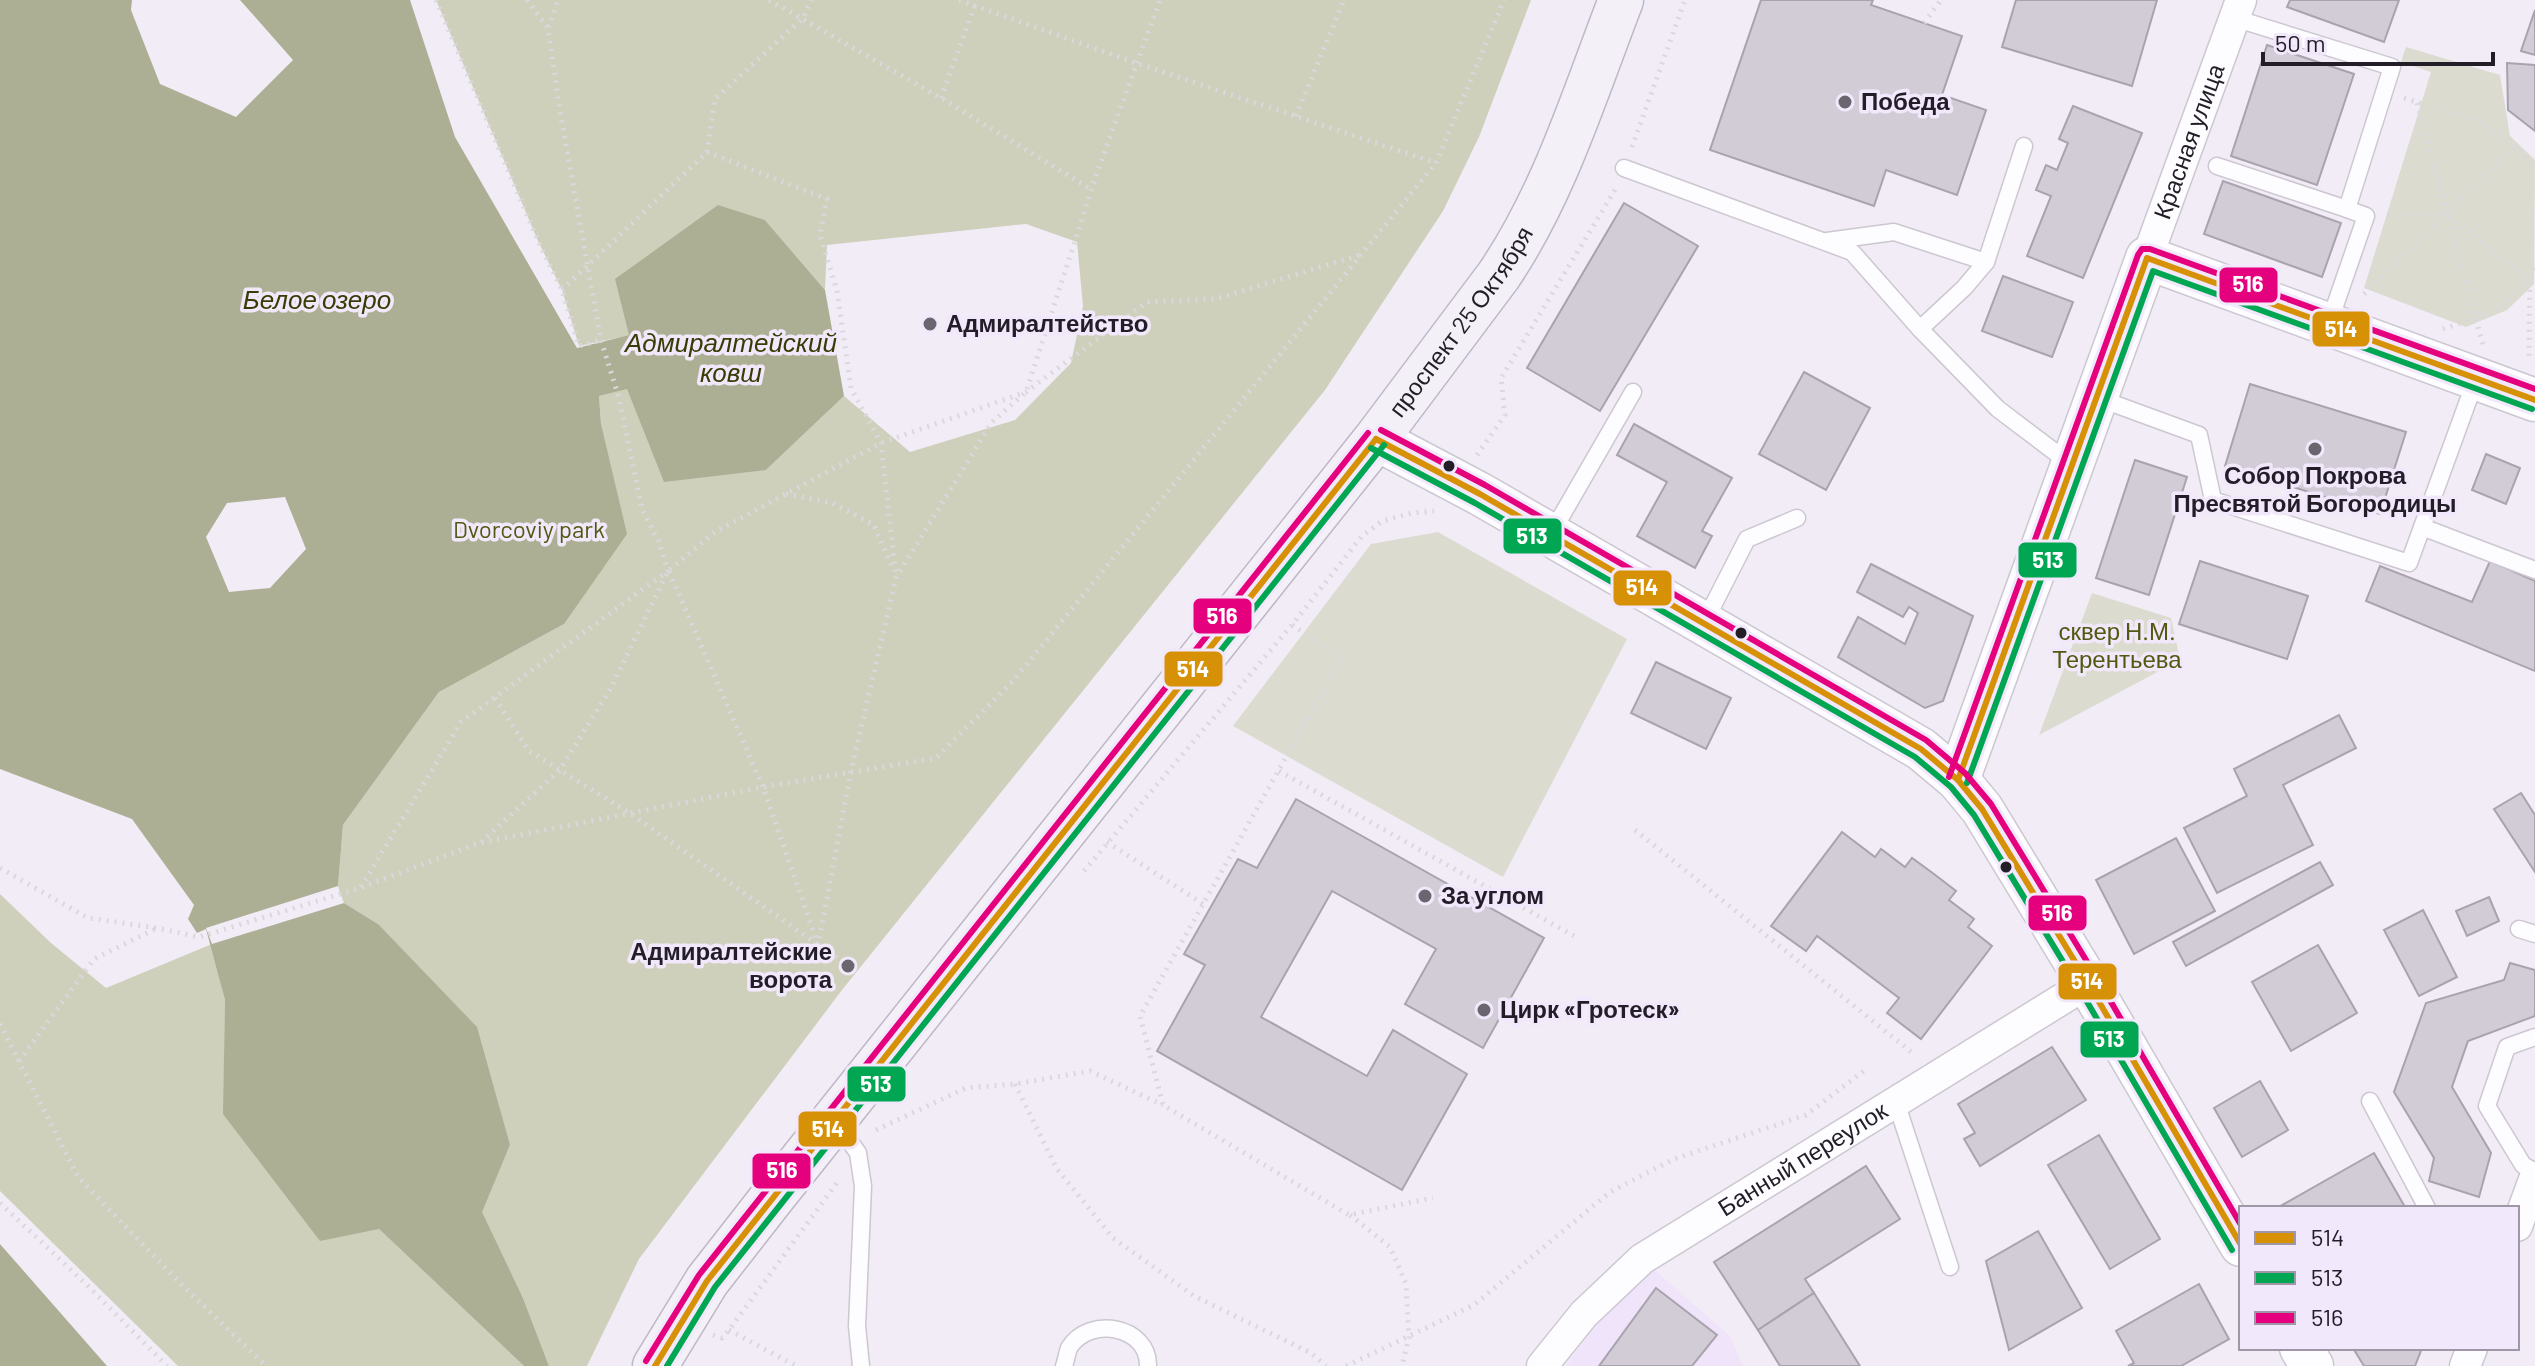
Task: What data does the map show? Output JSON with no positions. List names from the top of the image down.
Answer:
{
  "streets": {
    "main road": ["Красная улица", "проспект 25 Октября"],
    "street": ["Банный переулок"]
  },
  "water": ["Белое озеро", "Адмиралтейский ковш"],
  "parks": ["Dvorcoviy park", "сквер Н.М. Терентьева"],
  "places": [
    "Победа",
    "Адмиралтейство",
    "Собор Покрова Пресвятой Богородицы",
    "За углом",
    "Адмиралтейские ворота",
    "Цирк «Гротеск»"
  ],
  "lines": ["transit line 516", "transit line 514", "transit line 513"],
  "legend": ["514", "513", "516"],
  "scale_bar": "50 m"
}
